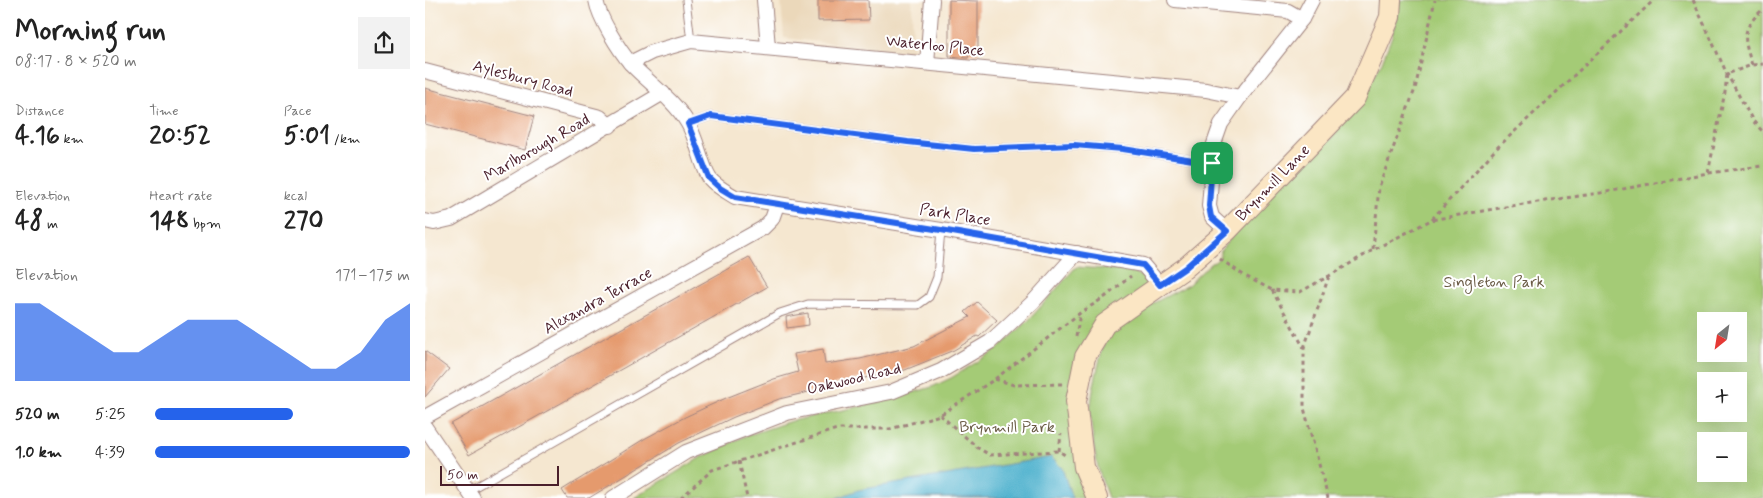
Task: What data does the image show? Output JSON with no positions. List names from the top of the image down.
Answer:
{
  "streets": {
    "street": [
      "Waterloo Place",
      "Aylesbury Road",
      "Marlborough Road",
      "Brynmill Lane",
      "Park Place",
      "Alexandra Terrace",
      "Oakwood Road"
    ]
  },
  "crossings": [
    ["Aylesbury Road", "Marlborough Road"],
    ["Park Place", "Alexandra Terrace"],
    ["Park Place", "Oakwood Road"]
  ],
  "parks": ["Singleton Park", "Brynmill Park"],
  "scale_bar": "50 m",
  "north": "bottom left",
  "page": {
    "heading": ["Morning run", "08:17 · 8 × 520 m"],
    "stats": [
      ["Distance", "4.16 km"],
      ["Time", "20:52"],
      ["Pace", "5:01 /km"],
      ["Elevation", "48 m"],
      ["Heart rate", "148 bpm"],
      ["kcal", "270"]
    ],
    "chart": ["Elevation", "171–175 m"],
    "map_buttons": ["+", "−"],
    "list": [
      {
        "name": "520 m",
        "note": "5:25"
      },
      {
        "name": "1.0 km",
        "note": "4:39"
      }
    ],
    "scale": "50 m"
  }
}
